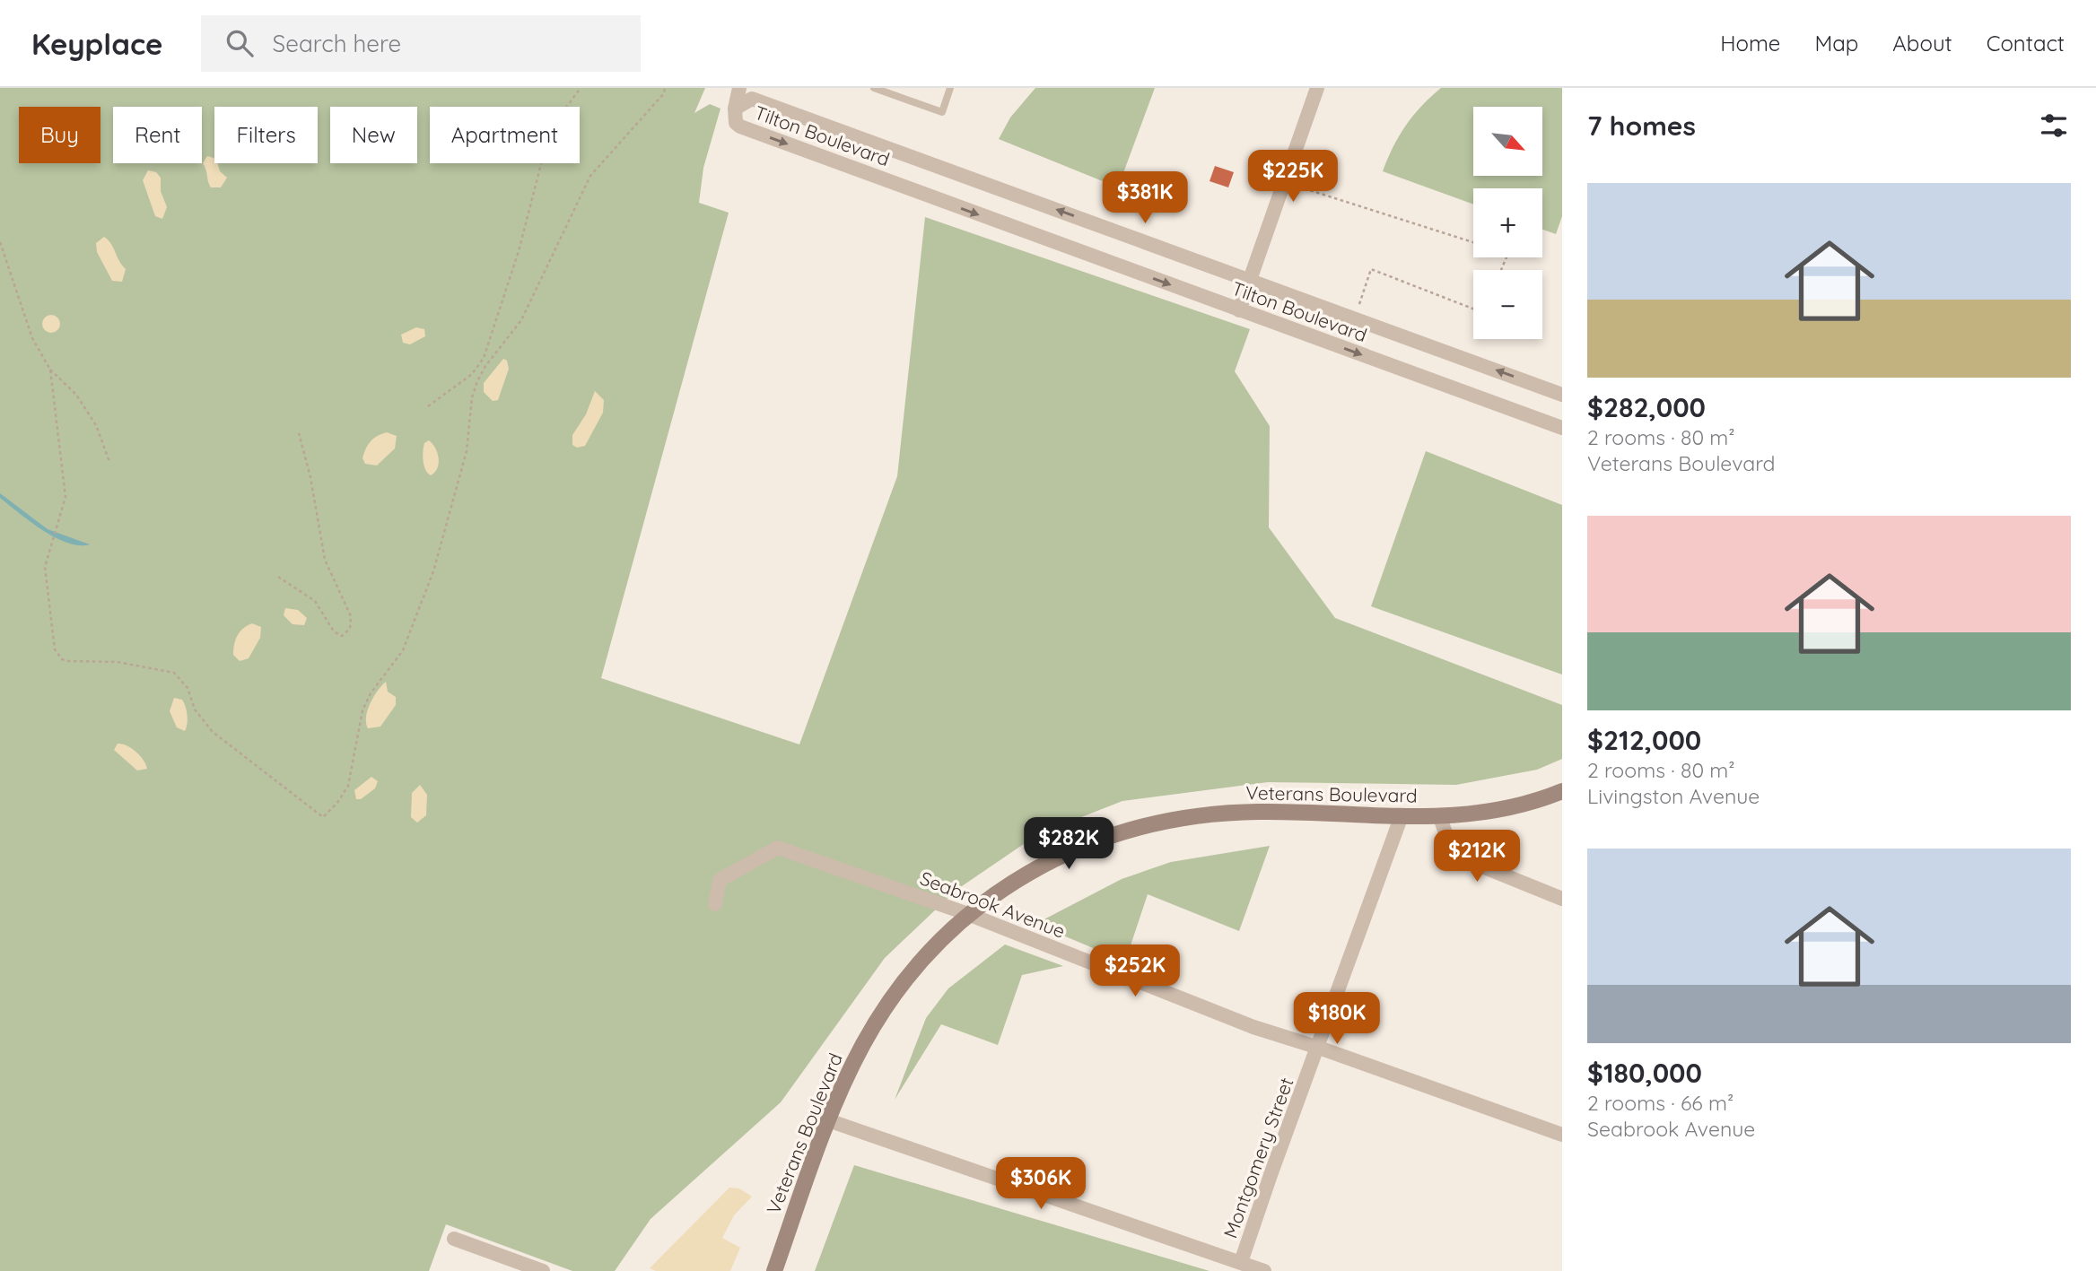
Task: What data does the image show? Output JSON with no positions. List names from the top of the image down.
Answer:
{
  "streets": {
    "main road": ["Veterans Boulevard"],
    "street": ["Tilton Boulevard", "Seabrook Avenue", "Montgomery Street"]
  },
  "crossings": [
    ["Veterans Boulevard", "Seabrook Avenue"],
    ["Veterans Boulevard", "Montgomery Street"],
    ["Seabrook Avenue", "Montgomery Street"]
  ],
  "north": "bottom right",
  "page": {
    "header": "Keyplace",
    "search": "Search here",
    "nav": [
      "Home",
      "Map",
      "About",
      "Contact"
    ],
    "heading": "7 homes",
    "map_buttons": ["+", "−"],
    "chip": [
      "Buy",
      "Rent",
      "Filters",
      "New",
      "Apartment"
    ],
    "price": [
      "$225K",
      "$381K",
      "$282K",
      "$212K",
      "$252K",
      "$180K",
      "$306K"
    ],
    "list": [
      {
        "name": "$282,000",
        "note": "2 rooms · 80 m² · Veterans Boulevard"
      },
      {
        "name": "$212,000",
        "note": "2 rooms · 80 m² · Livingston Avenue"
      },
      {
        "name": "$180,000",
        "note": "2 rooms · 66 m² · Seabrook Avenue"
      }
    ]
  }
}
